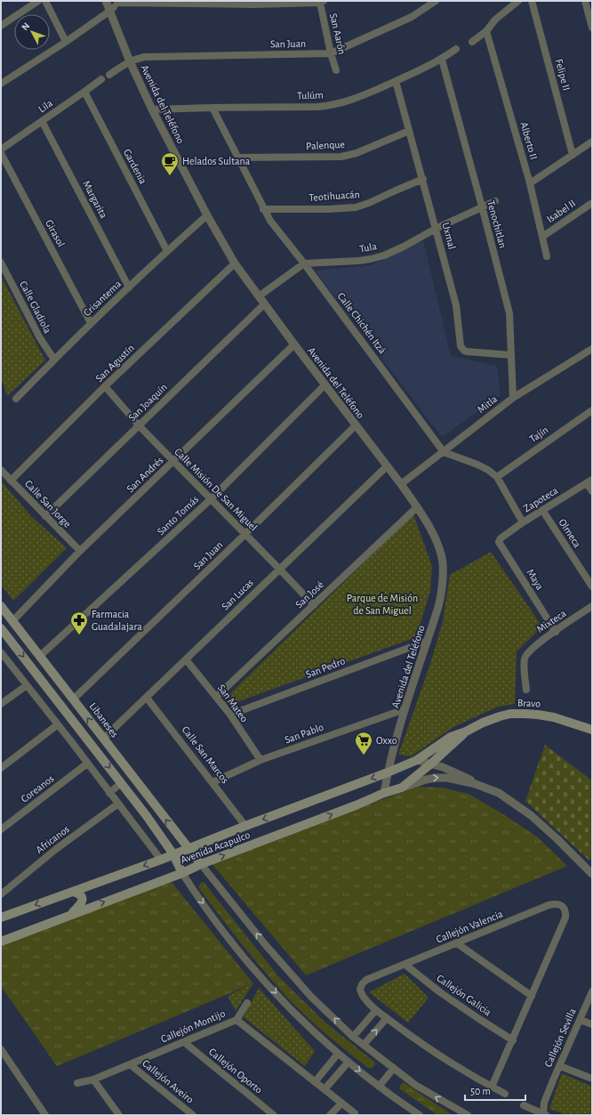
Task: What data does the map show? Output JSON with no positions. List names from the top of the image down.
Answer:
{
  "streets": {
    "main road": ["Bravo", "Libaneses", "Avenida Acapulco"],
    "street": [
      "San Aarón",
      "San Juan",
      "Felipe II",
      "Tulúm",
      "Avenida del Teléfono",
      "Lila",
      "Alberto II",
      "Palenque",
      "Gardenia",
      "Teotihuacán",
      "Margarita",
      "Isabel II",
      "Tenochitlan",
      "Girasol",
      "Uxmal",
      "Tula",
      "Crisantema",
      "Calle Gladiola",
      "Calle Chichén Itzá",
      "San Agustín",
      "San Joaquín",
      "Mitla",
      "Tajín",
      "San Andrés",
      "Calle Misión De San Miguel",
      "Zapoteca",
      "Calle San Jorge",
      "Santo Tomás",
      "Olmeca",
      "Maya",
      "San Lucas",
      "San José",
      "Mixteca",
      "San Pedro",
      "San Mateo",
      "San Pablo",
      "Calle San Marcos",
      "Coreanos",
      "Africanos",
      "Callejón Valencia",
      "Callejón Galicia",
      "Callejón Montijo",
      "Callejón Sevilla",
      "Callejón Oporto",
      "Callejón Aveiro"
    ]
  },
  "crossings": [
    ["San Aarón", "San Juan"],
    ["San Juan", "Avenida del Teléfono"],
    ["San Juan", "Calle Misión De San Miguel"],
    ["San Juan", "Libaneses"],
    ["Tulúm", "Avenida del Teléfono"],
    ["Tulúm", "Tenochitlan"],
    ["Tulúm", "Uxmal"],
    ["Tulúm", "Calle Chichén Itzá"],
    ["Avenida del Teléfono", "Crisantema"],
    ["Avenida del Teléfono", "San Agustín"],
    ["Avenida del Teléfono", "San Joaquín"],
    ["Avenida del Teléfono", "Mitla"],
    ["Avenida del Teléfono", "San Andrés"],
    ["Avenida del Teléfono", "Santo Tomás"],
    ["Avenida del Teléfono", "San Lucas"],
    ["Avenida del Teléfono", "San José"],
    ["Avenida del Teléfono", "San Pedro"],
    ["Avenida del Teléfono", "San Pablo"],
    ["Avenida del Teléfono", "Avenida Acapulco"],
    ["Lila", "Gardenia"],
    ["Lila", "Margarita"],
    ["Alberto II", "Isabel II"],
    ["Palenque", "Uxmal"],
    ["Palenque", "Calle Chichén Itzá"],
    ["Gardenia", "Crisantema"],
    ["Teotihuacán", "Uxmal"],
    ["Teotihuacán", "Calle Chichén Itzá"],
    ["Margarita", "Crisantema"],
    ["Tenochitlan", "Uxmal"],
    ["Tenochitlan", "Tula"],
    ["Tenochitlan", "Mitla"],
    ["Girasol", "Crisantema"],
    ["Uxmal", "Tula"],
    ["Tula", "Calle Chichén Itzá"],
    ["Crisantema", "Calle Gladiola"],
    ["Calle Chichén Itzá", "Mitla"],
    ["San Agustín", "Calle Misión De San Miguel"],
    ["San Agustín", "Calle San Jorge"],
    ["San Joaquín", "Calle Misión De San Miguel"],
    ["San Joaquín", "Calle San Jorge"],
    ["San Andrés", "Calle Misión De San Miguel"],
    ["San Andrés", "Calle San Jorge"],
    ["San Andrés", "Libaneses"],
    ["Calle Misión De San Miguel", "Santo Tomás"],
    ["Calle Misión De San Miguel", "San Lucas"],
    ["Calle Misión De San Miguel", "San José"],
    ["Zapoteca", "Olmeca"],
    ["Zapoteca", "Maya"],
    ["Santo Tomás", "Libaneses"],
    ["Maya", "Mixteca"],
    ["San Lucas", "San Mateo"],
    ["San Lucas", "Libaneses"],
    ["San Lucas", "Calle San Marcos"],
    ["San José", "San Mateo"],
    ["San Pedro", "San Mateo"],
    ["San Mateo", "San Pablo"],
    ["Bravo", "Avenida Acapulco"],
    ["Libaneses", "Avenida Acapulco"],
    ["San Pablo", "Calle San Marcos"],
    ["Calle San Marcos", "Avenida Acapulco"],
    ["Callejón Valencia", "Callejón Galicia"],
    ["Callejón Montijo", "Callejón Oporto"],
    ["Callejón Montijo", "Callejón Aveiro"]
  ],
  "parks": ["Parque de Misión de San Miguel"],
  "places": {
    "cafe": ["Helados Sultana"],
    "pharmacy": ["Farmacia Guadalajara"],
    "supermarket": ["Oxxo"]
  },
  "scale_bar": "50 m",
  "north": "top left"
}
